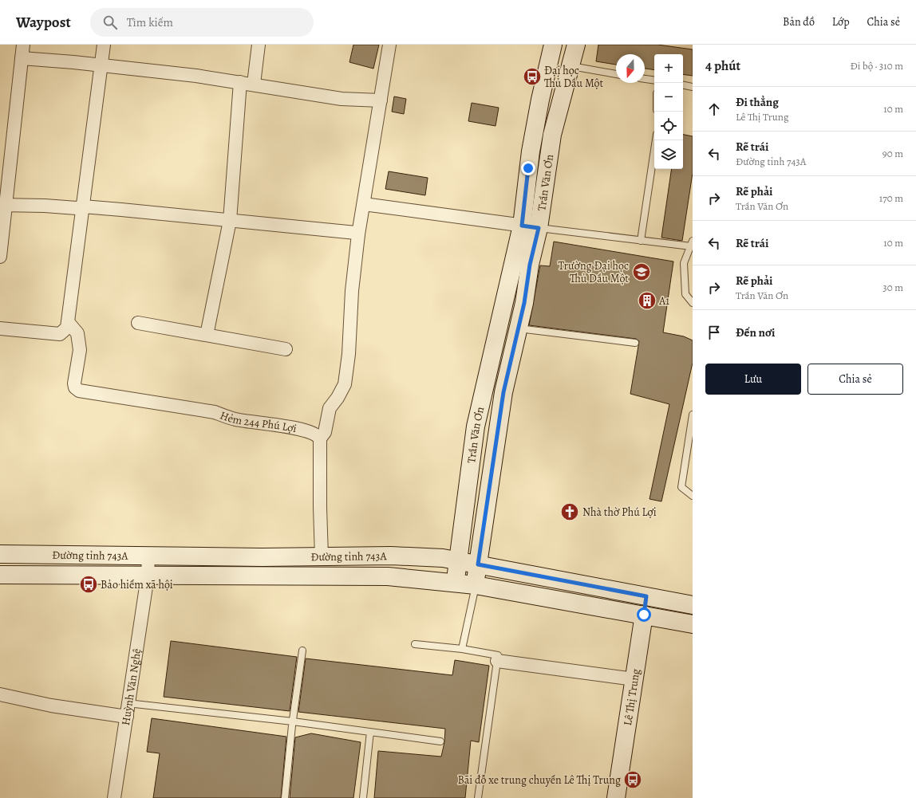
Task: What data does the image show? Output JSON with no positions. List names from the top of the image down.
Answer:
{
  "streets": {
    "main road": ["Trần Văn Ơn", "Đường tỉnh 743A", "Lê Thị Trung"],
    "street": ["Hẻm 244 Phú Lợi", "Huỳnh Văn Nghệ"]
  },
  "crossings": [
    ["Trần Văn Ơn", "Đường tỉnh 743A"],
    ["Đường tỉnh 743A", "Huỳnh Văn Nghệ"],
    ["Đường tỉnh 743A", "Lê Thị Trung"]
  ],
  "places": {
    "bus stop": ["Đại học Thủ Dầu Một", "Bảo hiểm xã hội", "Bãi đỗ xe trung chuyển Lê Thị Trung"],
    "school or university": ["Trường Đại học Thủ Dầu Một"],
    "building": ["A1"],
    "church": ["Nhà thờ Phú Lợi"]
  },
  "north": "bottom",
  "page": {
    "header": "Waypost",
    "search": "Tìm kiếm",
    "nav": ["Bản đồ", "Lớp", "Chia sẻ"],
    "heading": ["4 phút", "Đi bộ · 310 m"],
    "map_buttons": ["+", "−"],
    "list": [
      ["Đi thẳng", "Lê Thị Trung", "10 m"],
      ["Rẽ trái", "Đường tỉnh 743A", "90 m"],
      ["Rẽ phải", "Trần Văn Ơn", "170 m"],
      ["Rẽ trái", "10 m"],
      ["Rẽ phải", "Trần Văn Ơn", "30 m"],
      "Đến nơi"
    ],
    "buttons": ["Lưu", "Chia sẻ"]
  }
}
